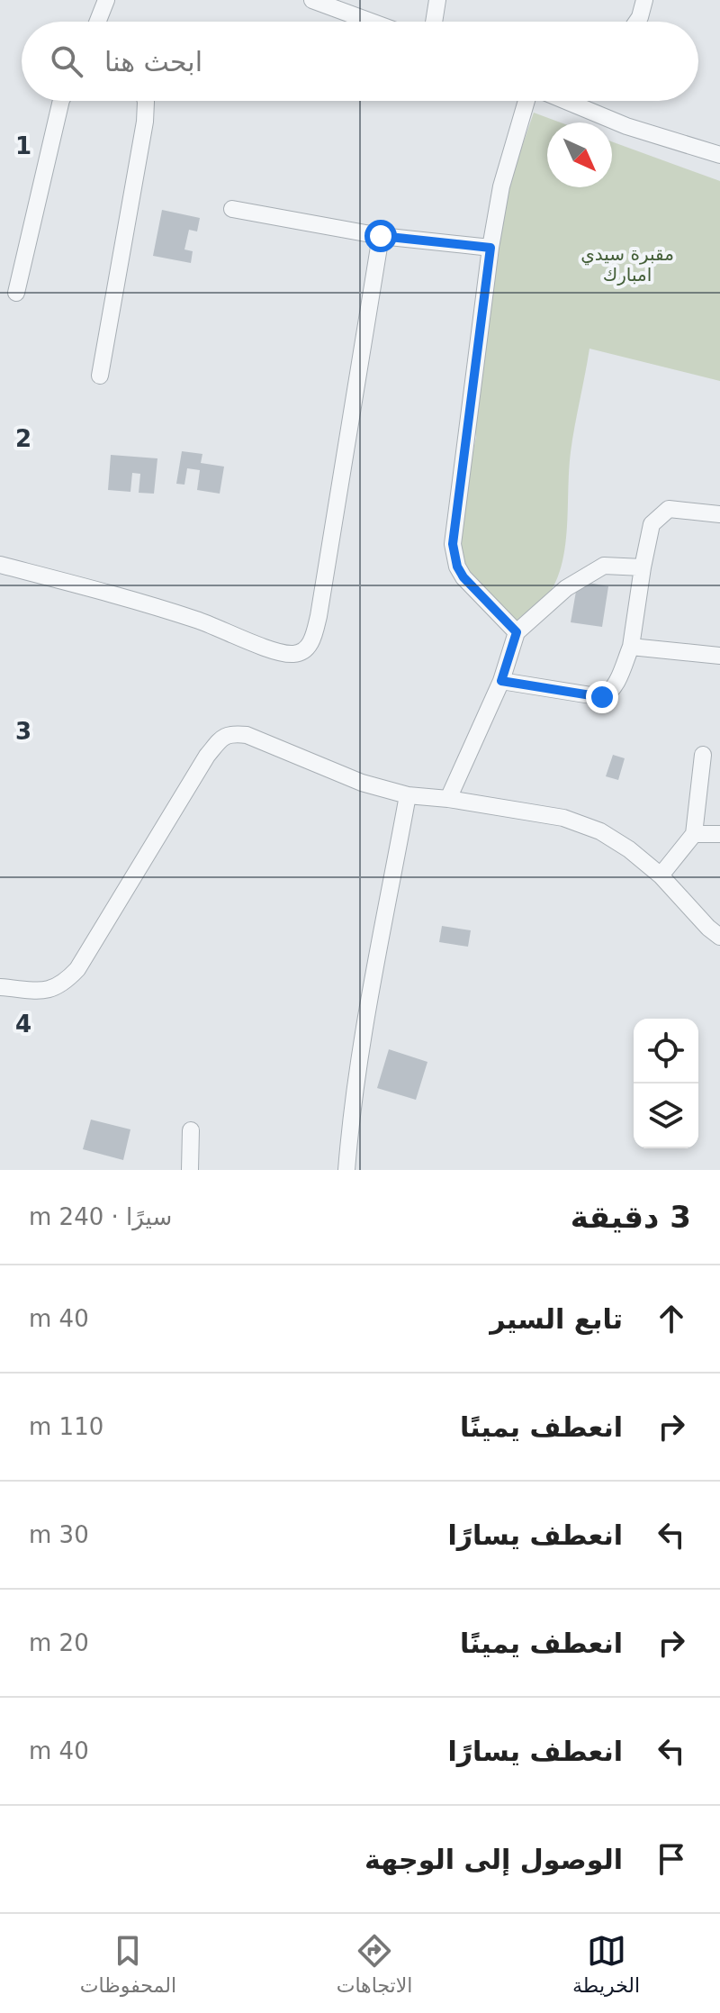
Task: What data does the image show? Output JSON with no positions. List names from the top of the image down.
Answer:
{
  "parks": ["مقبرة سيدي امبارك"],
  "north": "bottom right",
  "page": {
    "search": "ابحث هنا",
    "heading": ["3 دقيقة", "سيرًا · 240 m"],
    "list": [
      ["تابع السير", "40 m"],
      ["انعطف يمينًا", "110 m"],
      ["انعطف يسارًا", "30 m"],
      ["انعطف يمينًا", "20 m"],
      ["انعطف يسارًا", "40 m"],
      "الوصول إلى الوجهة"
    ],
    "nav": ["الخريطة", "الاتجاهات", "المحفوظات"]
  },
  "grid": {
    "rows": [
      "1",
      "2",
      "3",
      "4"
    ]
  }
}
